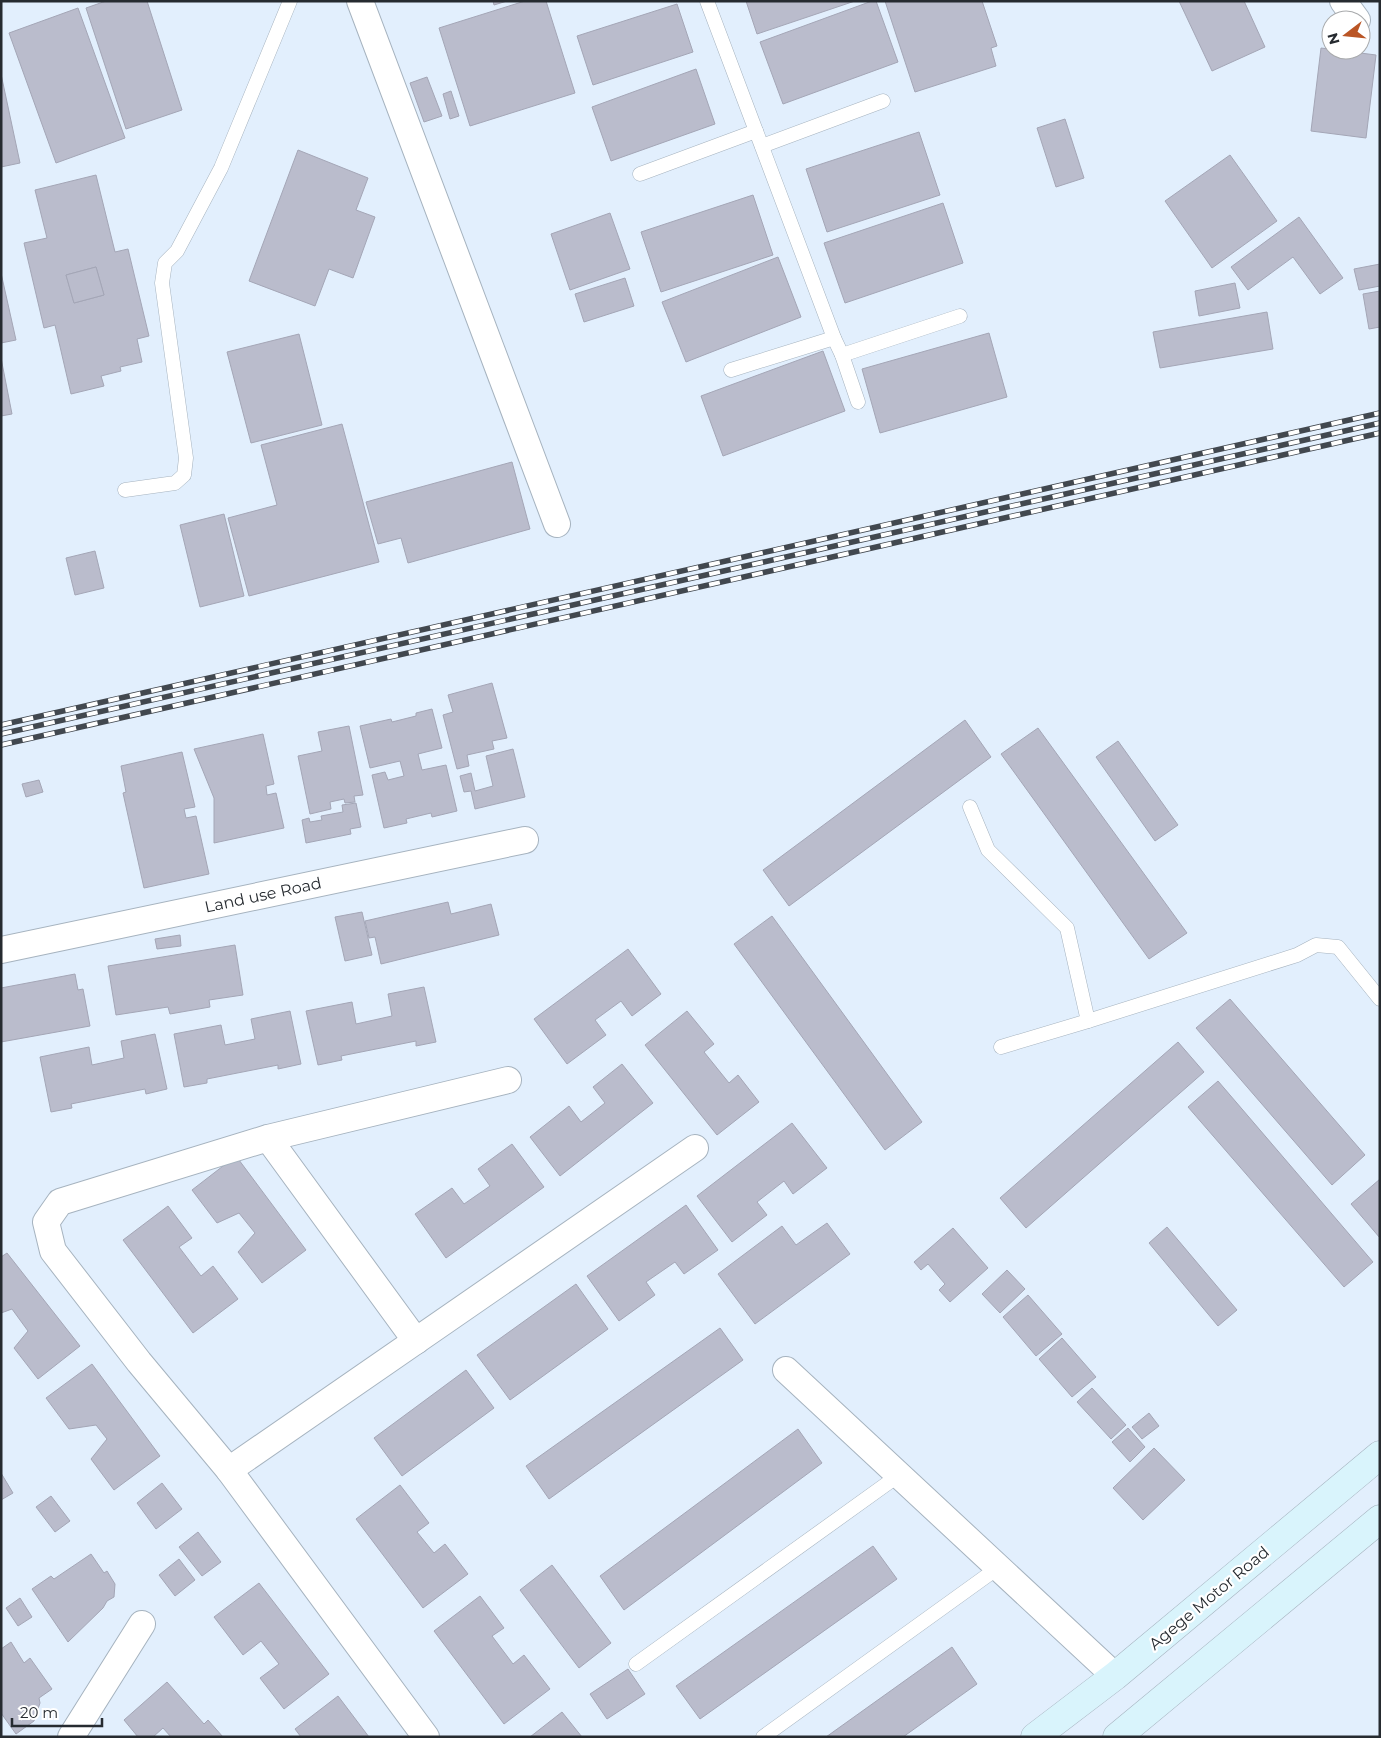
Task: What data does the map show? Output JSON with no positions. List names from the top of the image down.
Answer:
{
  "streets": {
    "main road": ["Agege Motor Road"],
    "street": ["Land use Road"]
  },
  "scale_bar": "20 m",
  "north": "left"
}
